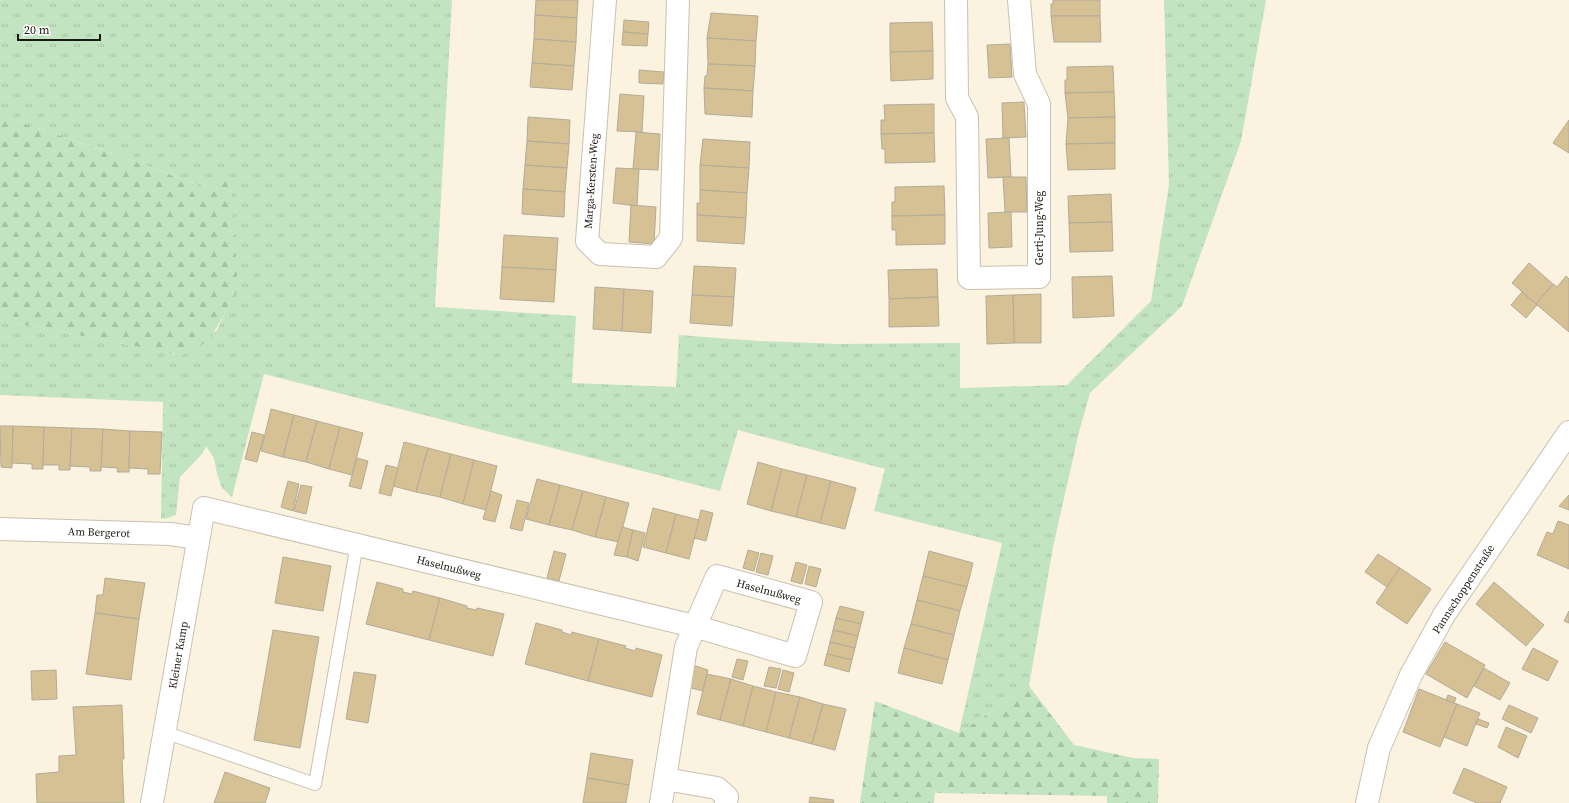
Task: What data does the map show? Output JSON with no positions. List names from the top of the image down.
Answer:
{
  "streets": {
    "street": [
      "Marga-Kersten-Weg",
      "Gerti-Jung-Weg",
      "Am Bergerot",
      "Haselnußweg",
      "Pannschoppenstraße",
      "Kleiner Kamp"
    ]
  },
  "crossings": [
    ["Am Bergerot", "Kleiner Kamp"],
    ["Haselnußweg", "Kleiner Kamp"]
  ],
  "scale_bar": "20 m"
}
